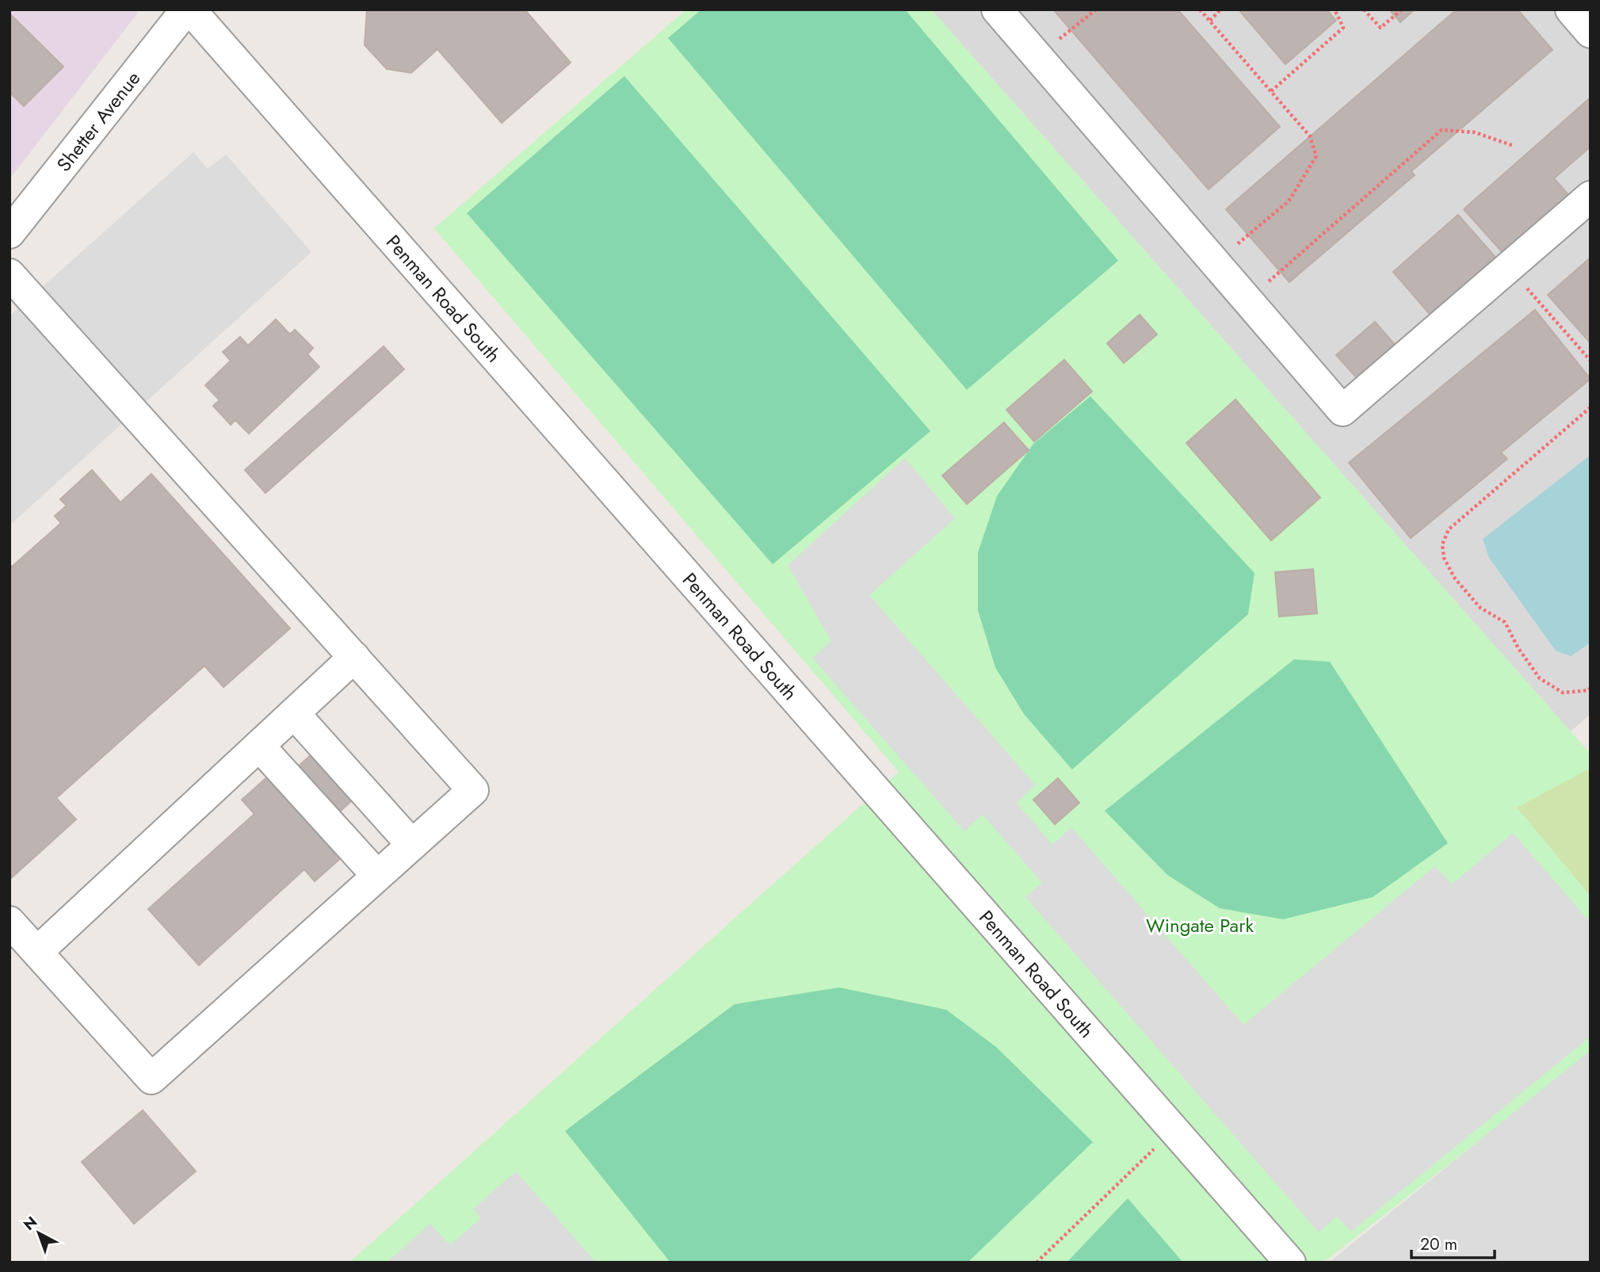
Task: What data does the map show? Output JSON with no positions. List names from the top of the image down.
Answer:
{
  "streets": {
    "street": ["Shetter Avenue", "Penman Road South"]
  },
  "crossings": [
    ["Shetter Avenue", "Penman Road South"]
  ],
  "parks": ["Wingate Park"],
  "scale_bar": "20 m",
  "north": "top left"
}
